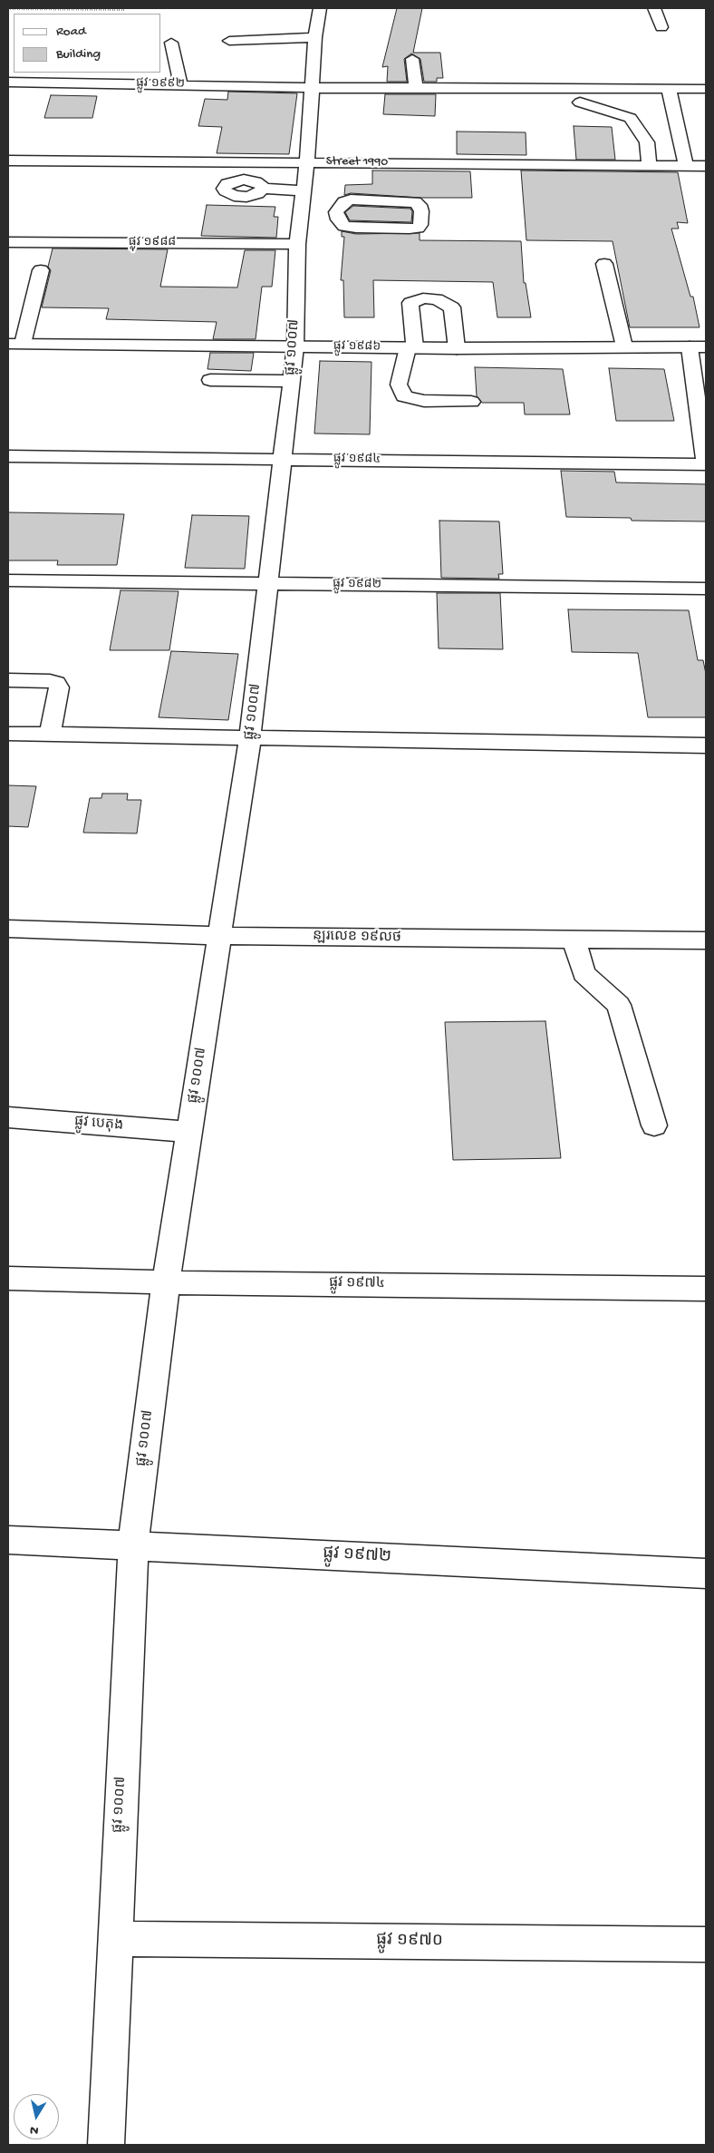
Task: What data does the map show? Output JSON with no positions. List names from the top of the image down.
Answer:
{
  "streets": {
    "street": [
      "ផ្លូវ ១៩៩២",
      "Street 1990",
      "ផ្លុវ ១៩៨៨",
      "ផ្លូវ ១០០៧",
      "ផ្លូវ ១៩៨៦",
      "ផ្លូវ ១៩៨៤",
      "ផ្លូវ ១៩៨២",
      "ន្ឡរលេខ ១៩លថ",
      "ផ្លូវ បេតុង",
      "ផ្លូវ ១៩៧៤",
      "ផ្លូវ ១៩៧២",
      "ផ្លូវ ១៩៧០"
    ]
  },
  "crossings": [
    ["ផ្លូវ ១៩៩២", "ផ្លូវ ១០០៧"],
    ["Street 1990", "ផ្លូវ ១០០៧"],
    ["ផ្លុវ ១៩៨៨", "ផ្លូវ ១០០៧"],
    ["ផ្លូវ ១០០៧", "ផ្លូវ ១៩៨៦"],
    ["ផ្លូវ ១០០៧", "ផ្លូវ ១៩៨៤"],
    ["ផ្លូវ ១០០៧", "ផ្លូវ ១៩៨២"],
    ["ផ្លូវ ១០០៧", "ន្ឡរលេខ ១៩លថ"],
    ["ផ្លូវ ១០០៧", "ផ្លូវ បេតុង"],
    ["ផ្លូវ ១០០៧", "ផ្លូវ ១៩៧៤"],
    ["ផ្លូវ ១០០៧", "ផ្លូវ ១៩៧២"],
    ["ផ្លូវ ១០០៧", "ផ្លូវ ១៩៧០"]
  ],
  "legend": ["Road", "Building"],
  "north": "bottom"
}
